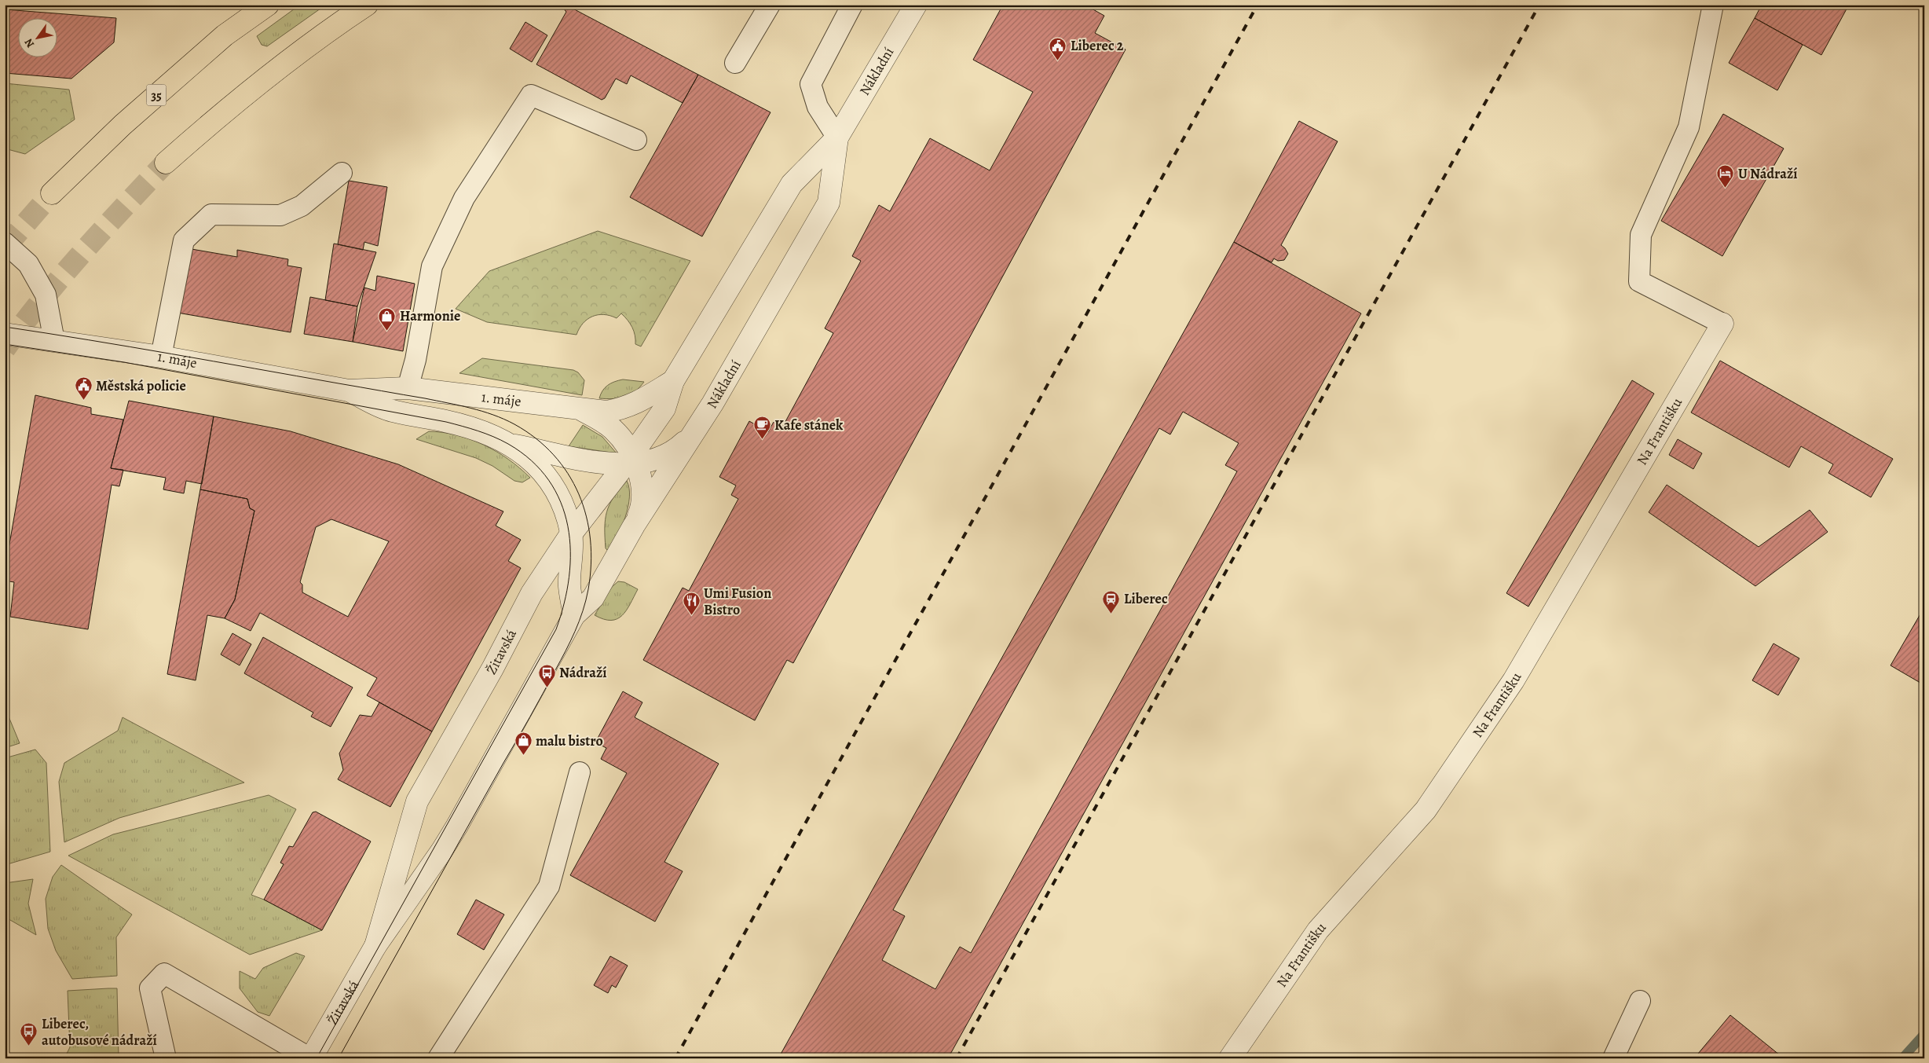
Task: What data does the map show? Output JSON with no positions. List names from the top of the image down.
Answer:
{
  "streets": {
    "highway": ["35"],
    "street": [
      "Nákladní",
      "1. máje",
      "Na Františku",
      "Žitavská"
    ]
  },
  "crossings": [
    ["Nákladní", "1. máje"],
    ["Nákladní", "Žitavská"],
    ["1. máje", "Žitavská"]
  ],
  "places": {
    "public building": ["Liberec 2", "Městská policie"],
    "hotel": ["U Nádraží"],
    "shop": ["Harmonie", "malu bistro"],
    "cafe": ["Kafe stánek"],
    "station": ["Liberec"],
    "restaurant": ["Umi Fusion Bistro"],
    "bus stop": ["Nádraží", "Liberec, autobusové nádraží"]
  },
  "north": "bottom left"
}
